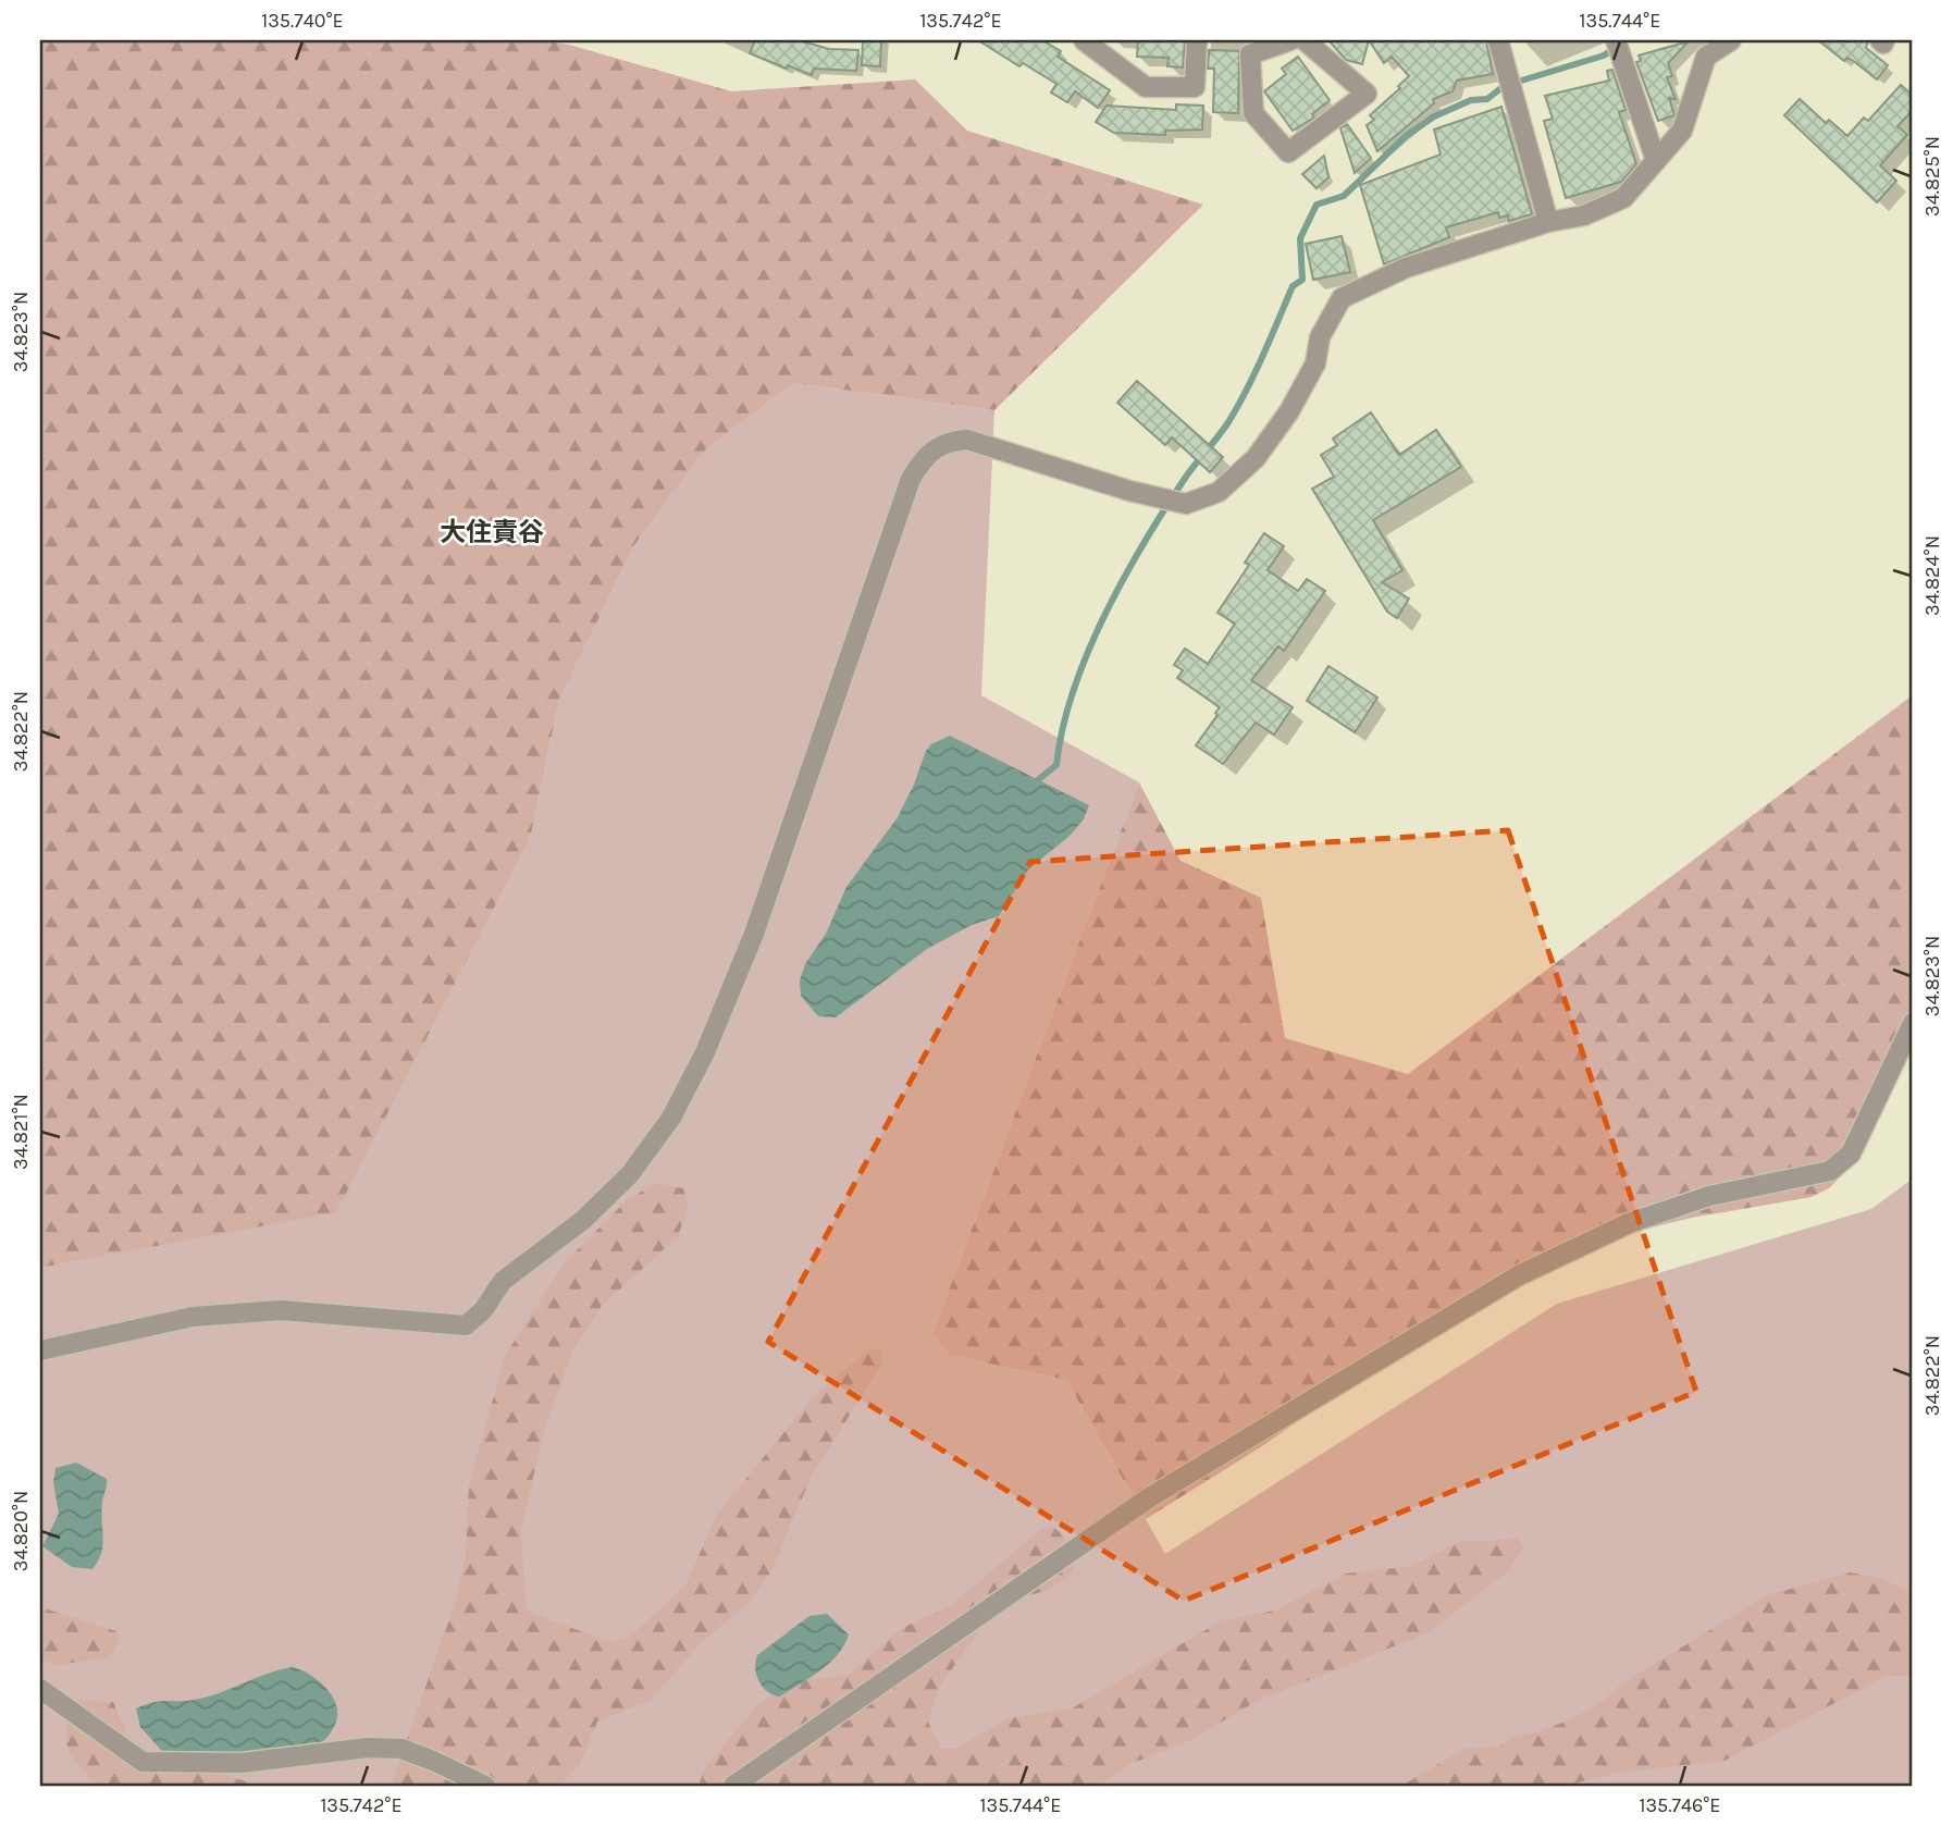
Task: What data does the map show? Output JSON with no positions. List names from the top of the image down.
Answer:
{
  "districts": ["大住責谷"],
  "coordinates": [
    "135.740°E",
    "135.742°E",
    "135.744°E",
    "34.825°N",
    "34.823°N",
    "34.824°N",
    "34.822°N",
    "34.821°N",
    "34.820°N",
    "135.746°E"
  ]
}
